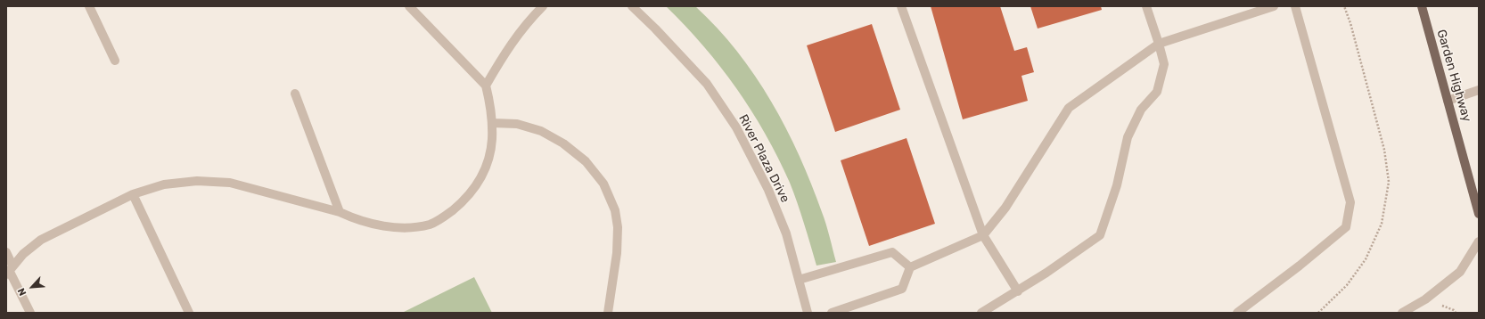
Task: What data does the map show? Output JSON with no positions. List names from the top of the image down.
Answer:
{
  "streets": {
    "main road": ["Garden Highway"],
    "street": ["River Plaza Drive"]
  },
  "north": "bottom left"
}
